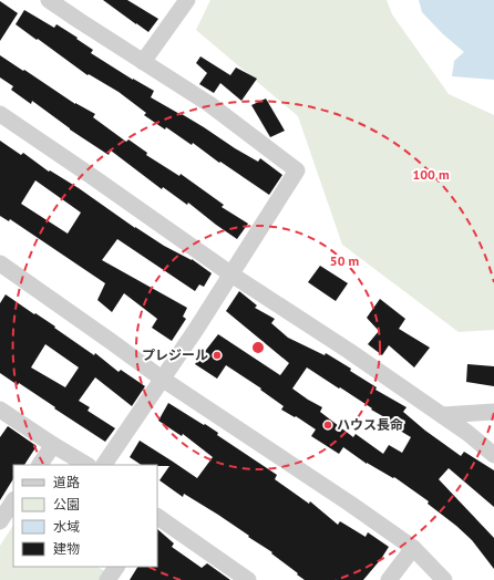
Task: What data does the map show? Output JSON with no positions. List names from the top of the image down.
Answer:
{
  "places": ["プレジール", "ハウス長命"],
  "legend": [
    "道路",
    "公園",
    "水域",
    "建物"
  ],
  "rings": ["100 m", "50 m"]
}
